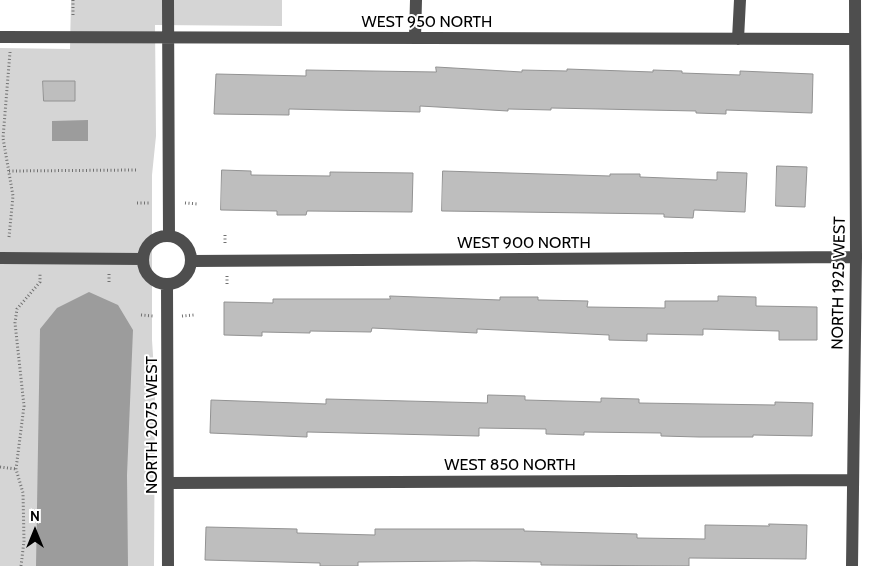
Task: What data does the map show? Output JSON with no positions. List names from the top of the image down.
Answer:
{
  "streets": {
    "street": [
      "WEST 950 NORTH",
      "WEST 900 NORTH",
      "NORTH 1925 WEST",
      "NORTH 2075 WEST",
      "WEST 850 NORTH"
    ]
  },
  "crossings": [
    ["WEST 950 NORTH", "NORTH 1925 WEST"],
    ["WEST 900 NORTH", "NORTH 1925 WEST"],
    ["WEST 900 NORTH", "NORTH 2075 WEST"],
    ["NORTH 1925 WEST", "WEST 850 NORTH"],
    ["NORTH 2075 WEST", "WEST 850 NORTH"]
  ],
  "north": "top"
}
